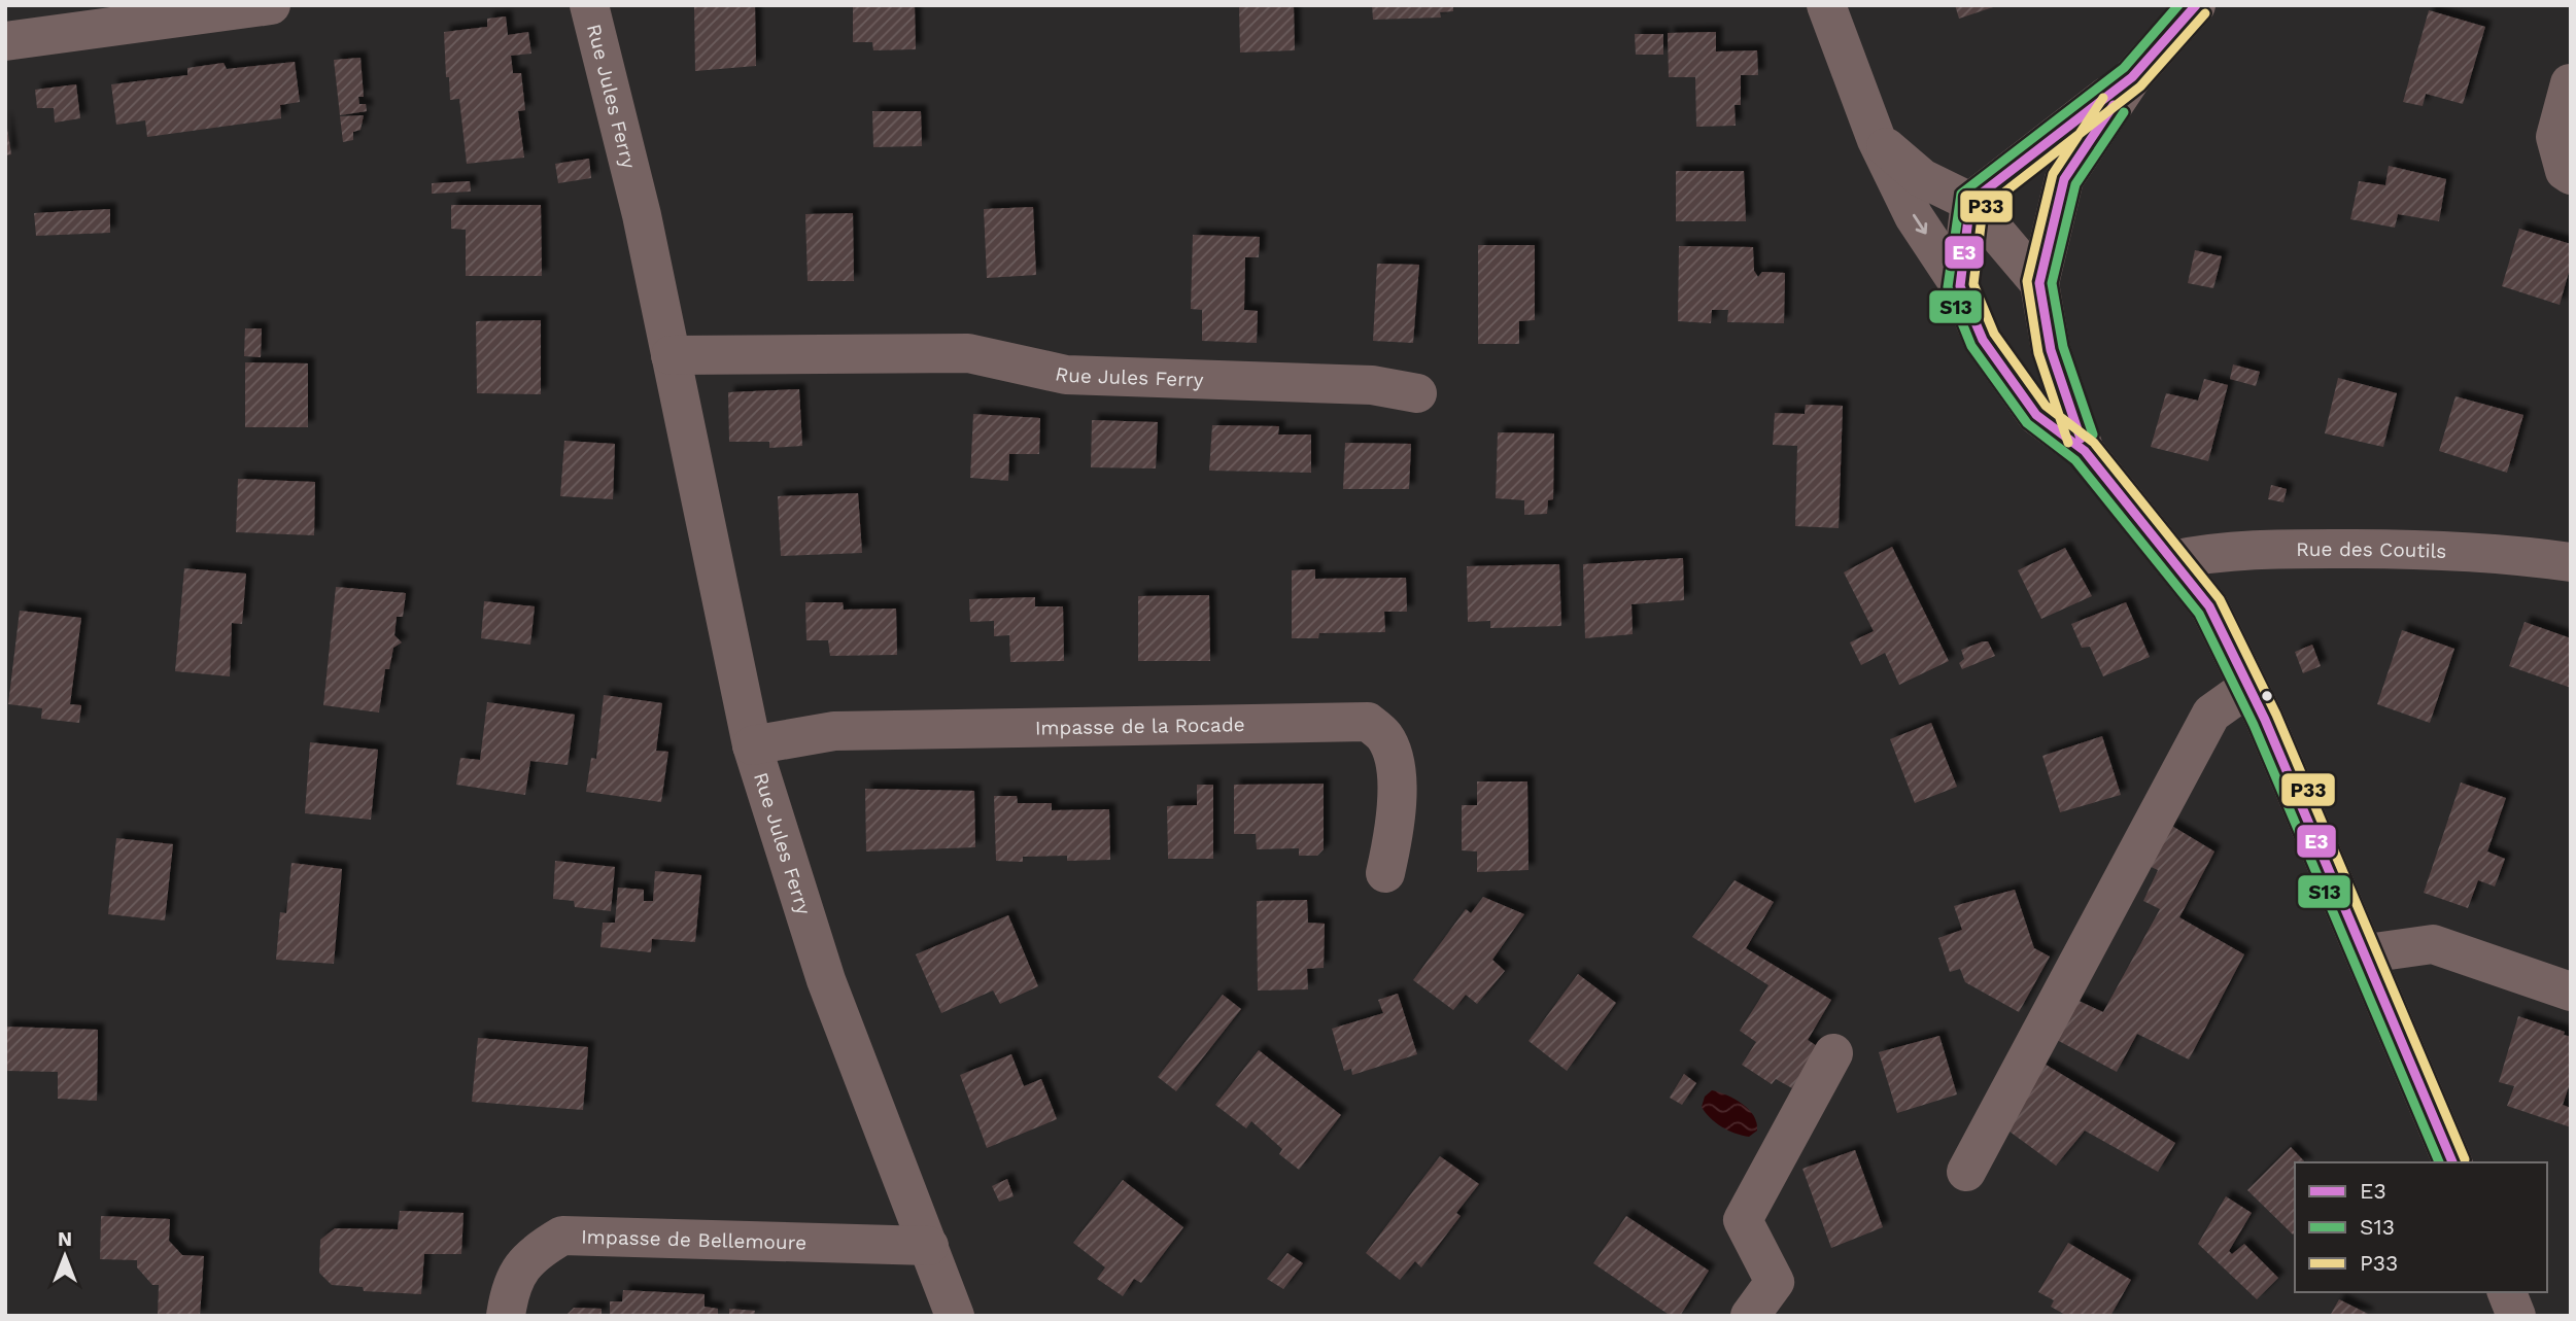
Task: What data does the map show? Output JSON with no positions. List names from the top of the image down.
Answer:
{
  "streets": {
    "street": [
      "Rue Jules Ferry",
      "Rue des Coutils",
      "Impasse de la Rocade",
      "Impasse de Bellemoure"
    ]
  },
  "crossings": [
    ["Rue Jules Ferry", "Impasse de la Rocade"],
    ["Rue Jules Ferry", "Impasse de Bellemoure"]
  ],
  "lines": ["transit line E3", "transit line S13", "transit line P33"],
  "legend": ["E3", "S13", "P33"],
  "north": "top"
}
